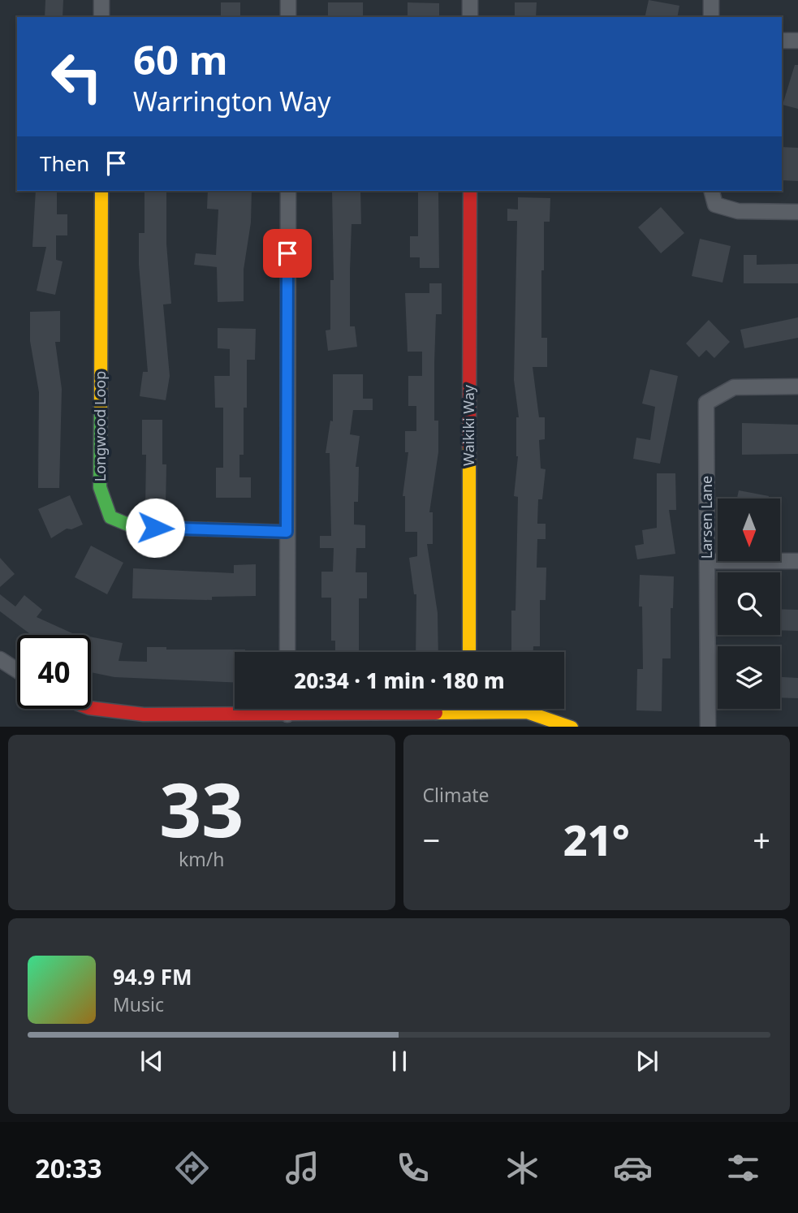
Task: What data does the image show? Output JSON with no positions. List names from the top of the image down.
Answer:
{
  "streets": {
    "street": ["Waikiki Way", "Longwood Loop", "Larsen Lane"]
  },
  "north": "bottom",
  "page": {
    "turn": ["60 m", "Warrington Way"],
    "then": "Then",
    "limit": "40",
    "trip": "20:34 · 1 min · 180 m",
    "tile": [
      ["33", "km/h"],
      "Climate"
    ],
    "heat": ["−", "21°", "+"],
    "song": ["94.9 FM", "Music"],
    "tabs": "20:33"
  }
}
